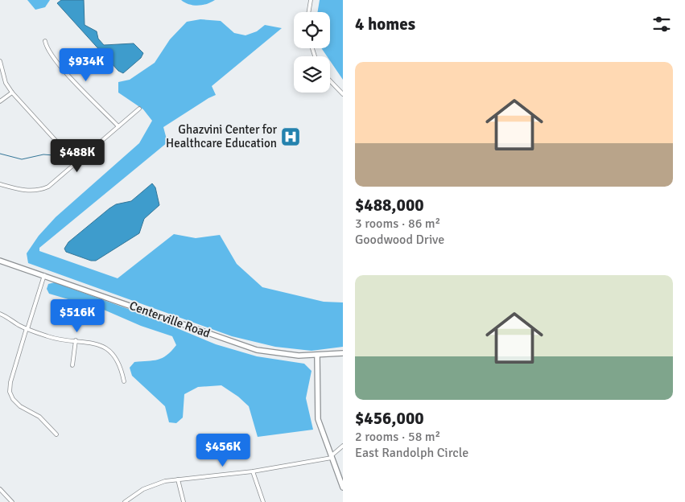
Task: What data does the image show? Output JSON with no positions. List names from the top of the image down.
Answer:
{
  "streets": {
    "main road": ["Centerville Road"]
  },
  "places": {
    "hospital": ["Ghazvini Center for Healthcare Education"]
  },
  "page": {
    "heading": "4 homes",
    "price": [
      "$934K",
      "$488K",
      "$516K",
      "$456K"
    ],
    "list": [
      {
        "name": "$488,000",
        "note": "3 rooms · 86 m² · Goodwood Drive"
      },
      {
        "name": "$456,000",
        "note": "2 rooms · 58 m² · East Randolph Circle"
      }
    ]
  }
}
